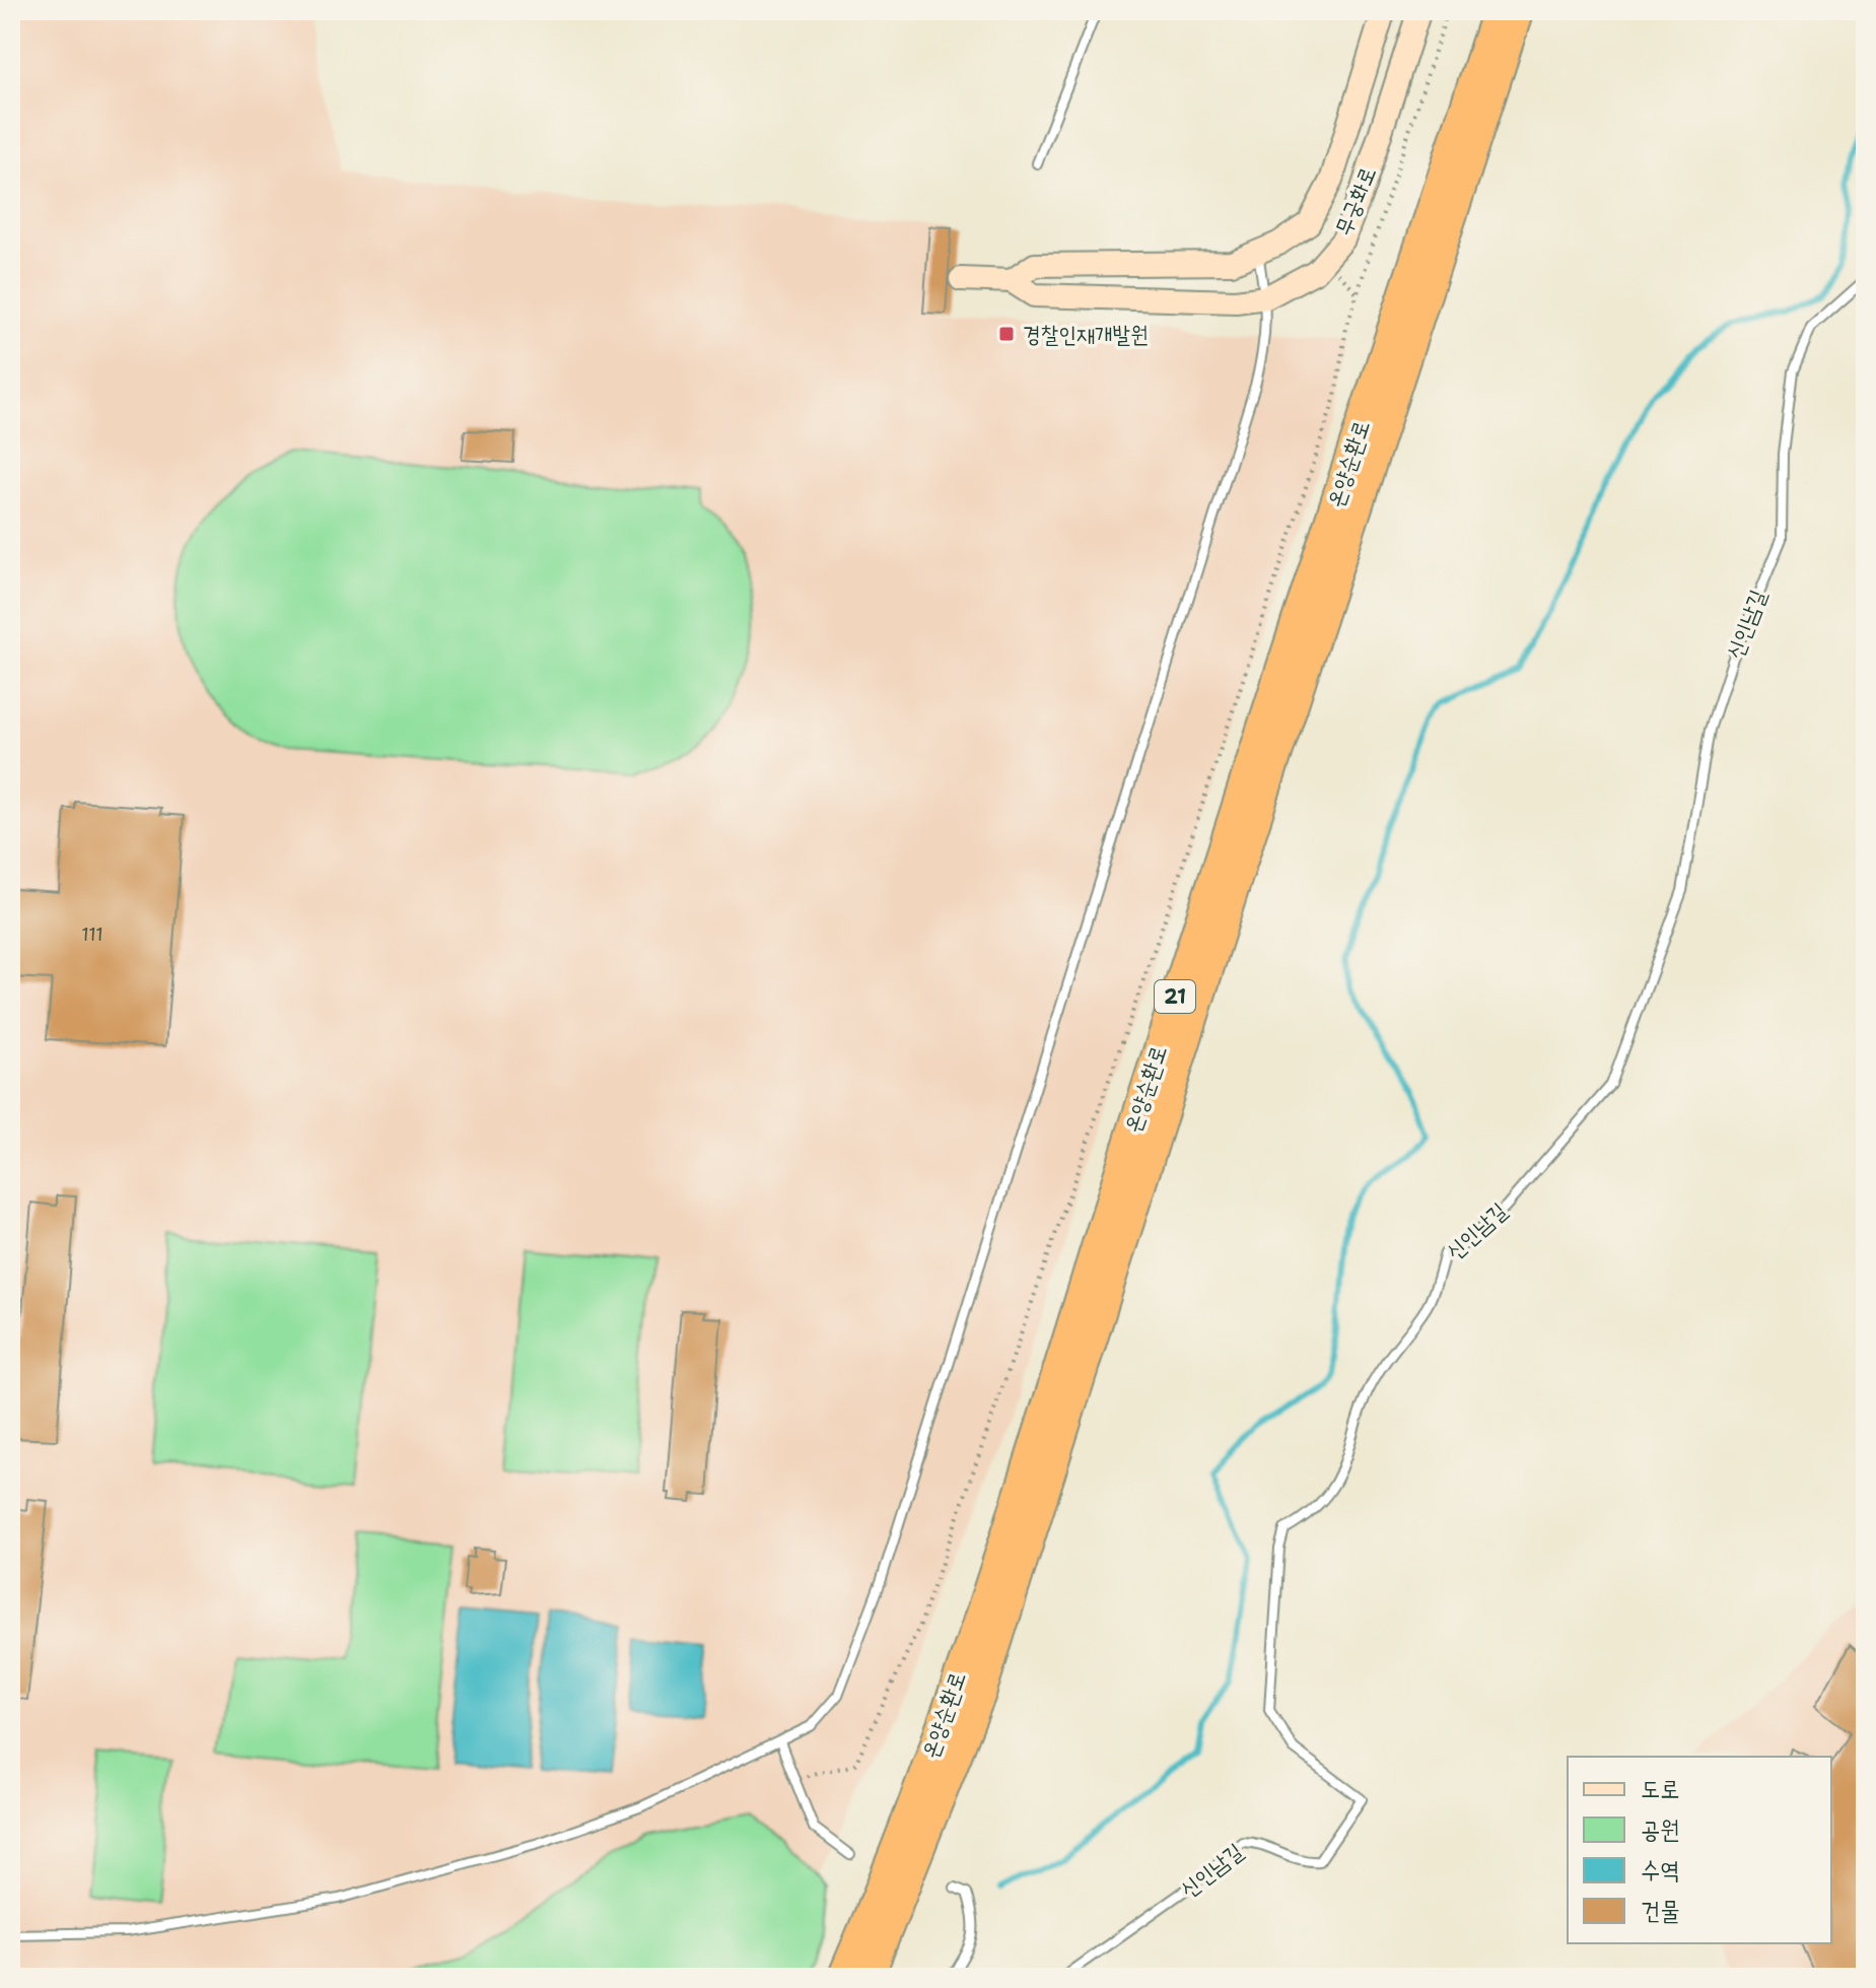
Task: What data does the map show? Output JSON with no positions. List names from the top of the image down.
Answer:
{
  "streets": {
    "highway": ["온양순환로", "21"],
    "street": ["무궁화로"],
    "lane": ["신인남길"]
  },
  "places": {
    "transit": ["경찰인재개발원"]
  },
  "house_numbers": ["111"],
  "legend": [
    "도로",
    "공원",
    "수역",
    "건물"
  ]
}
